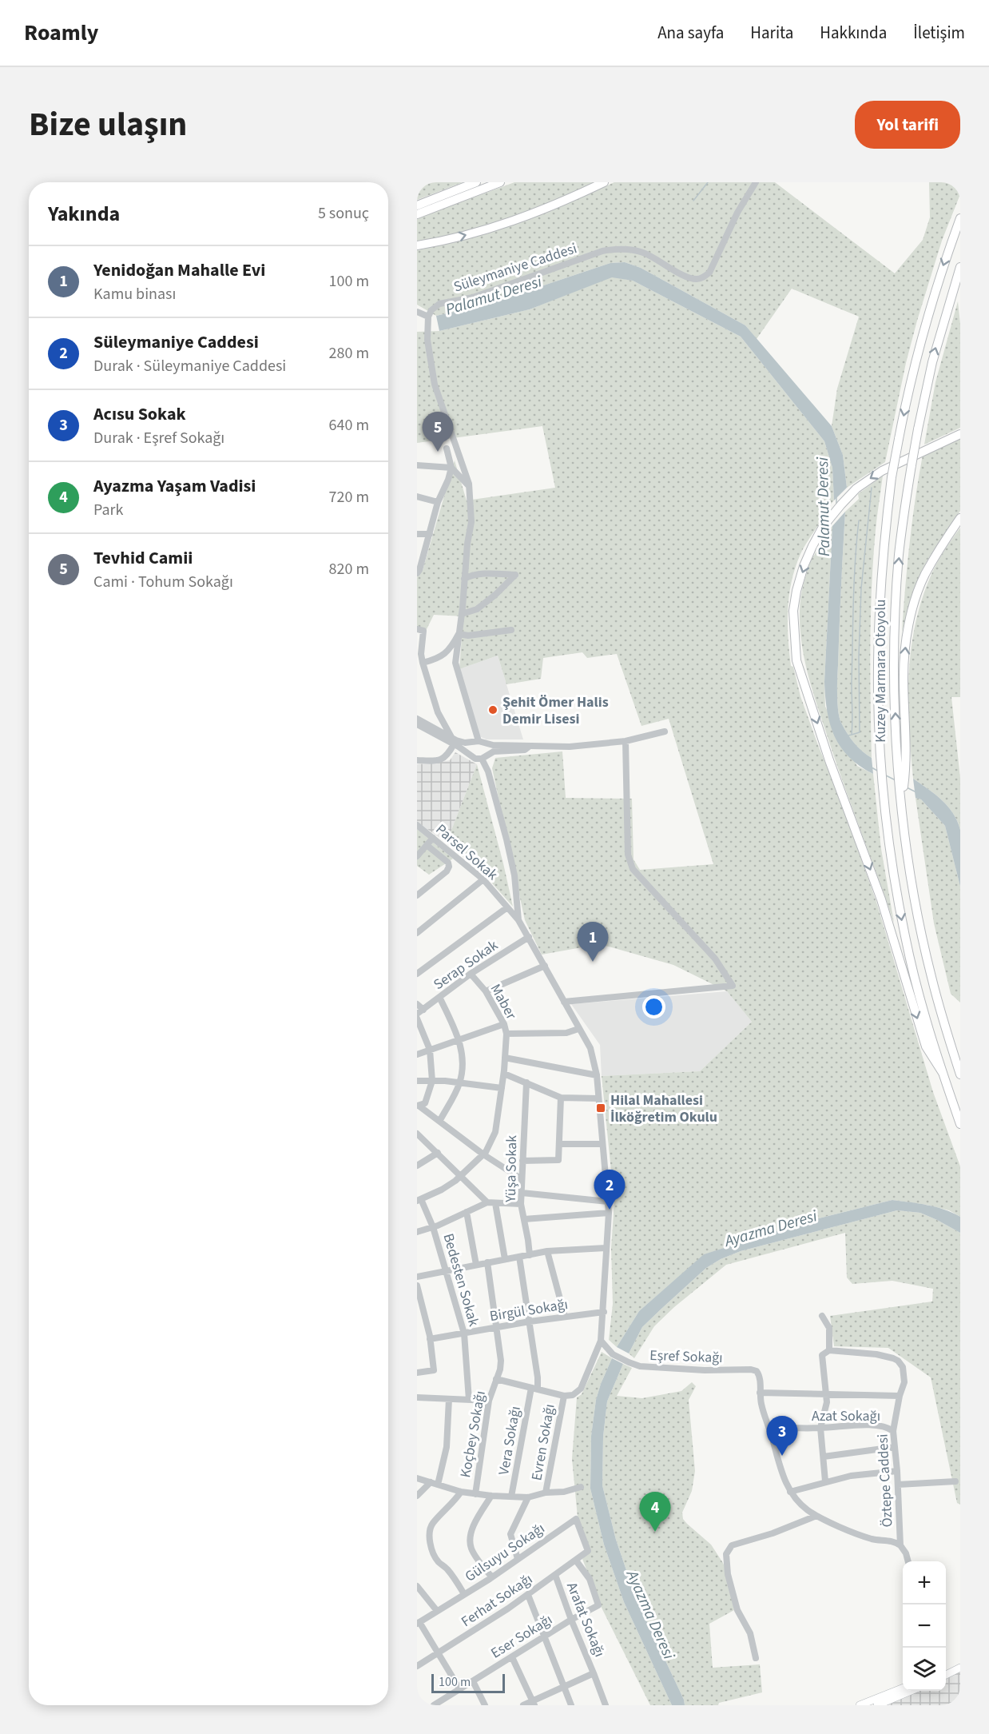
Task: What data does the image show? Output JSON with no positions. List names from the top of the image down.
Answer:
{
  "streets": {
    "highway": ["Kuzey Marmara Otoyolu"],
    "street": [
      "Süleymaniye Caddesi",
      "Parsel Sokak",
      "Serap Sokak",
      "Maber",
      "Yüşa Sokak",
      "Bedesten Sokak",
      "Birgül Sokağı",
      "Eşref Sokağı",
      "Azat Sokağı",
      "Koçbey Sokağı",
      "Vera Sokağı",
      "Evren Sokağı",
      "Öztepe Caddesi",
      "Gülsuyu Sokağı",
      "Ferhat Sokağı",
      "Arafat Sokağı",
      "Eser Sokağı"
    ]
  },
  "crossings": [
    ["Serap Sokak", "Maber"],
    ["Maber", "Bedesten Sokak"],
    ["Bedesten Sokak", "Birgül Sokağı"],
    ["Birgül Sokağı", "Koçbey Sokağı"],
    ["Birgül Sokağı", "Vera Sokağı"],
    ["Eşref Sokağı", "Azat Sokağı"],
    ["Azat Sokağı", "Öztepe Caddesi"],
    ["Gülsuyu Sokağı", "Ferhat Sokağı"],
    ["Ferhat Sokağı", "Arafat Sokağı"],
    ["Ferhat Sokağı", "Eser Sokağı"],
    ["Arafat Sokağı", "Eser Sokağı"]
  ],
  "water": ["Palamut Deresi", "Ayazma Deresi"],
  "places": {
    "other": ["Şehit Ömer Halis Demir Lisesi"],
    "transit": ["Hilal Mahallesi İlköğretim Okulu"]
  },
  "scale_bar": "100 m",
  "page": {
    "header": "Roamly",
    "nav": [
      "Ana sayfa",
      "Harita",
      "Hakkında",
      "İletişim"
    ],
    "title": "Bize ulaşın",
    "buttons": "Yol tarifi",
    "heading": ["Yakında", "5 sonuç"],
    "list": [
      {
        "mark": "1",
        "name": "Yenidoğan Mahalle Evi",
        "note": "Kamu binası",
        "value": "100 m"
      },
      {
        "mark": "2",
        "name": "Süleymaniye Caddesi",
        "note": "Durak · Süleymaniye Caddesi",
        "value": "280 m"
      },
      {
        "mark": "3",
        "name": "Acısu Sokak",
        "note": "Durak · Eşref Sokağı",
        "value": "640 m"
      },
      {
        "mark": "4",
        "name": "Ayazma Yaşam Vadisi",
        "note": "Park",
        "value": "720 m"
      },
      {
        "mark": "5",
        "name": "Tevhid Camii",
        "note": "Cami · Tohum Sokağı",
        "value": "820 m"
      }
    ],
    "pins": [
      "5",
      "1",
      "2",
      "3",
      "4"
    ],
    "map_buttons": ["+", "−"],
    "scale": "100 m"
  }
}
